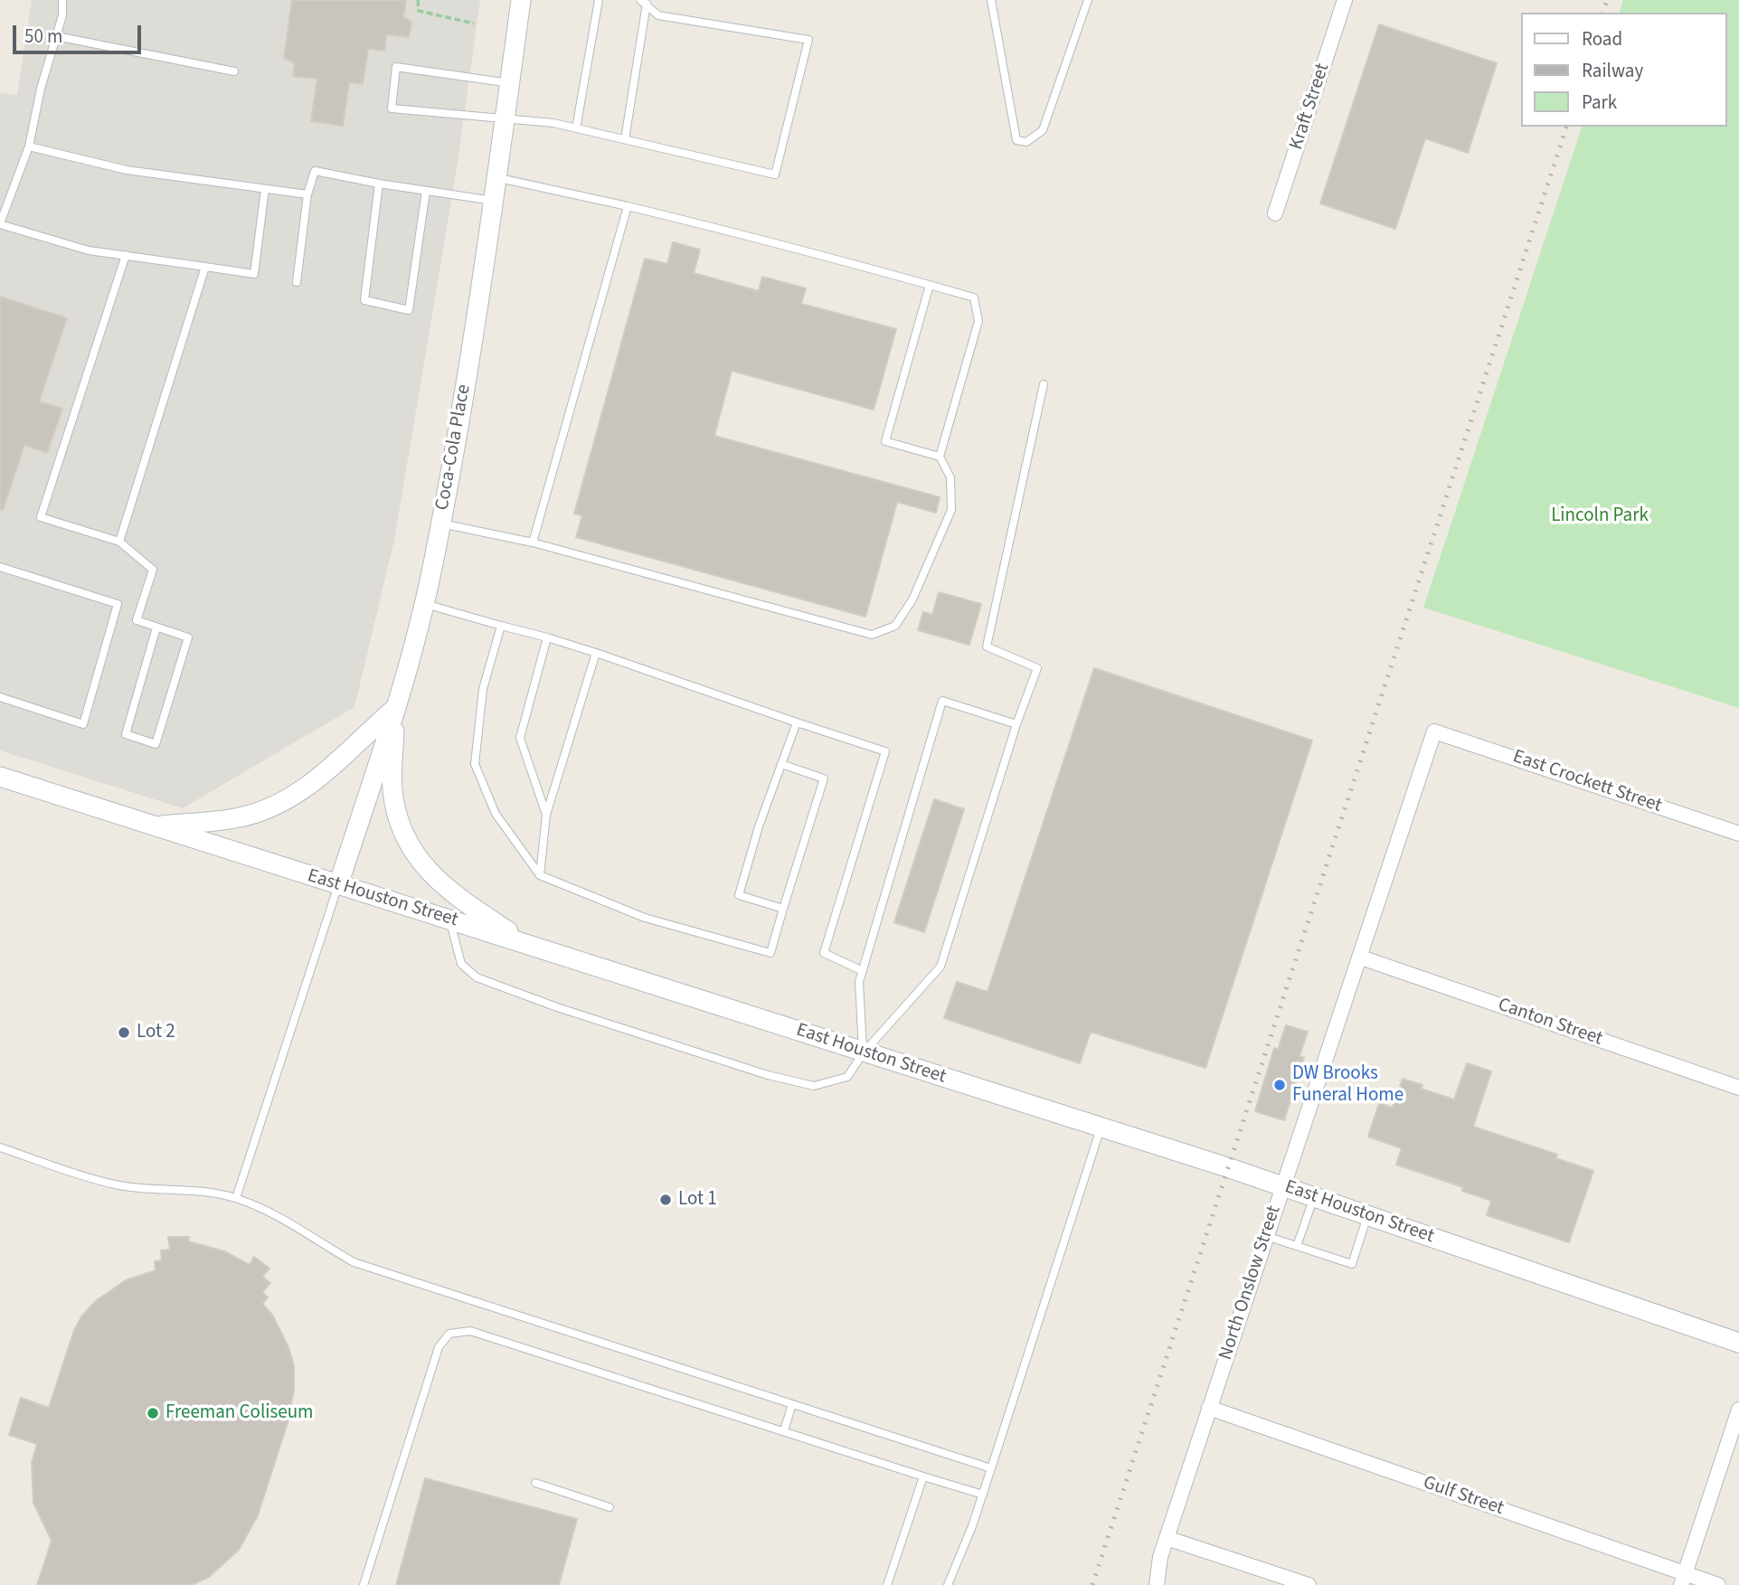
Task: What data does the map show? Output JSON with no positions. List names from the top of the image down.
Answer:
{
  "streets": {
    "main road": ["Coca-Cola Place", "East Houston Street"],
    "street": [
      "Kraft Street",
      "East Crockett Street",
      "Canton Street",
      "North Onslow Street",
      "Gulf Street"
    ]
  },
  "crossings": [
    ["Coca-Cola Place", "East Houston Street"],
    ["East Crockett Street", "North Onslow Street"],
    ["East Houston Street", "North Onslow Street"],
    ["Canton Street", "North Onslow Street"],
    ["North Onslow Street", "Gulf Street"]
  ],
  "parks": ["Lincoln Park"],
  "places": [
    "Lot 2",
    "DW Brooks Funeral Home",
    "Lot 1",
    "Freeman Coliseum"
  ],
  "legend": ["Road", "Railway", "Park"],
  "scale_bar": "50 m"
}
